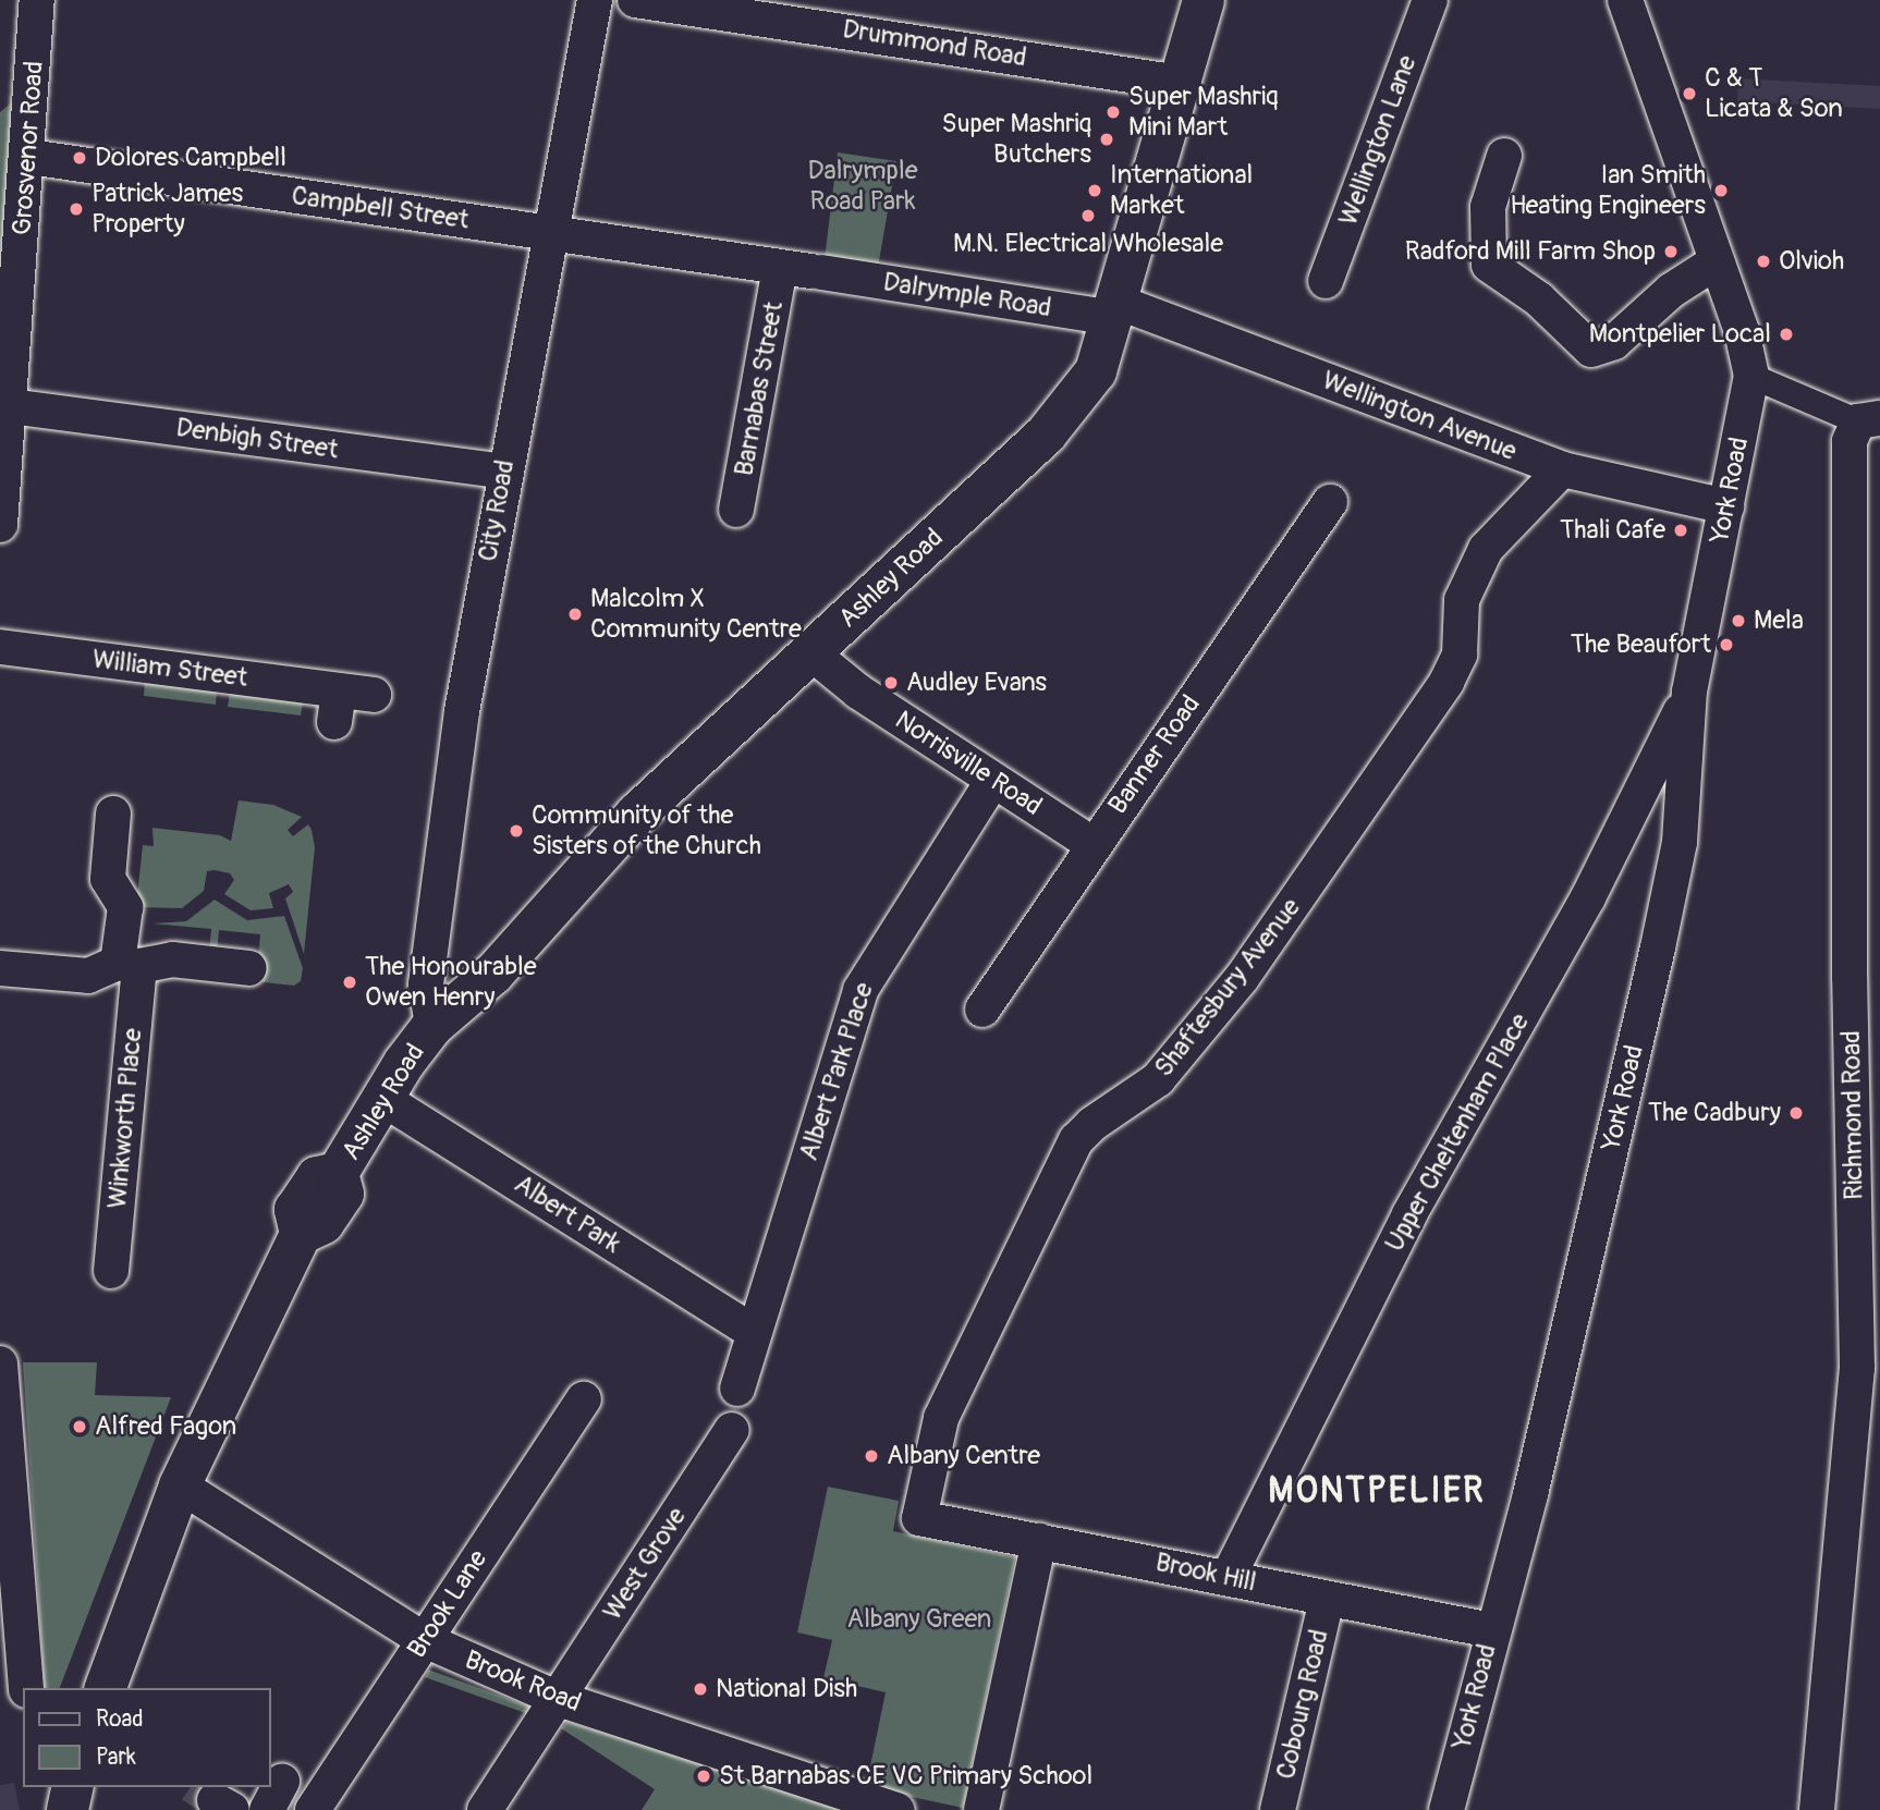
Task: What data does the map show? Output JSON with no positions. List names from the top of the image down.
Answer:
{
  "streets": {
    "main road": ["Ashley Road"],
    "street": [
      "Drummond Road",
      "Wellington Lane",
      "Grosvenor Road",
      "Campbell Street",
      "Dalrymple Road",
      "Barnabas Street",
      "Wellington Avenue",
      "Denbigh Street",
      "York Road",
      "City Road",
      "William Street",
      "Banner Road",
      "Norrisville Road",
      "Shaftesbury Avenue",
      "Albert Park Place",
      "Richmond Road",
      "Winkworth Place",
      "Upper Cheltenham Place",
      "Albert Park",
      "West Grove",
      "Brook Hill",
      "Brook Lane",
      "Brook Road",
      "Cobourg Road"
    ]
  },
  "crossings": [
    ["Drummond Road", "Ashley Road"],
    ["Grosvenor Road", "Campbell Street"],
    ["Grosvenor Road", "Denbigh Street"],
    ["Campbell Street", "Dalrymple Road"],
    ["Campbell Street", "City Road"],
    ["Dalrymple Road", "Barnabas Street"],
    ["Dalrymple Road", "Wellington Avenue"],
    ["Dalrymple Road", "City Road"],
    ["Dalrymple Road", "Ashley Road"],
    ["Wellington Avenue", "York Road"],
    ["Wellington Avenue", "Ashley Road"],
    ["Wellington Avenue", "Shaftesbury Avenue"],
    ["Denbigh Street", "City Road"],
    ["York Road", "Upper Cheltenham Place"],
    ["York Road", "Brook Hill"],
    ["City Road", "Ashley Road"],
    ["Ashley Road", "Norrisville Road"],
    ["Ashley Road", "Albert Park"],
    ["Ashley Road", "Brook Road"],
    ["Banner Road", "Norrisville Road"],
    ["Norrisville Road", "Albert Park Place"],
    ["Shaftesbury Avenue", "Brook Hill"],
    ["Albert Park Place", "Albert Park"],
    ["Upper Cheltenham Place", "Brook Hill"],
    ["West Grove", "Brook Road"],
    ["Brook Hill", "Cobourg Road"],
    ["Brook Lane", "Brook Road"]
  ],
  "districts": ["MONTPELIER"],
  "parks": ["Dalrymple Road Park", "Albany Green"],
  "places": [
    "C & T Licata & Son",
    "Super Mashriq Mini Mart",
    "Super Mashriq Butchers",
    "Dolores Campbell",
    "International Market",
    "Ian Smith Heating Engineers",
    "Patrick James Property",
    "M.N. Electrical Wholesale",
    "Radford Mill Farm Shop",
    "Olvioh",
    "Montpelier Local",
    "Thali Cafe",
    "Malcolm X Community Centre",
    "Mela",
    "The Beaufort",
    "Audley Evans",
    "Community of the Sisters of the Church",
    "The Honourable Owen Henry",
    "The Cadbury",
    "Alfred Fagon",
    "Albany Centre",
    "National Dish",
    "St Barnabas CE VC Primary School"
  ],
  "legend": ["Road", "Park"]
}
